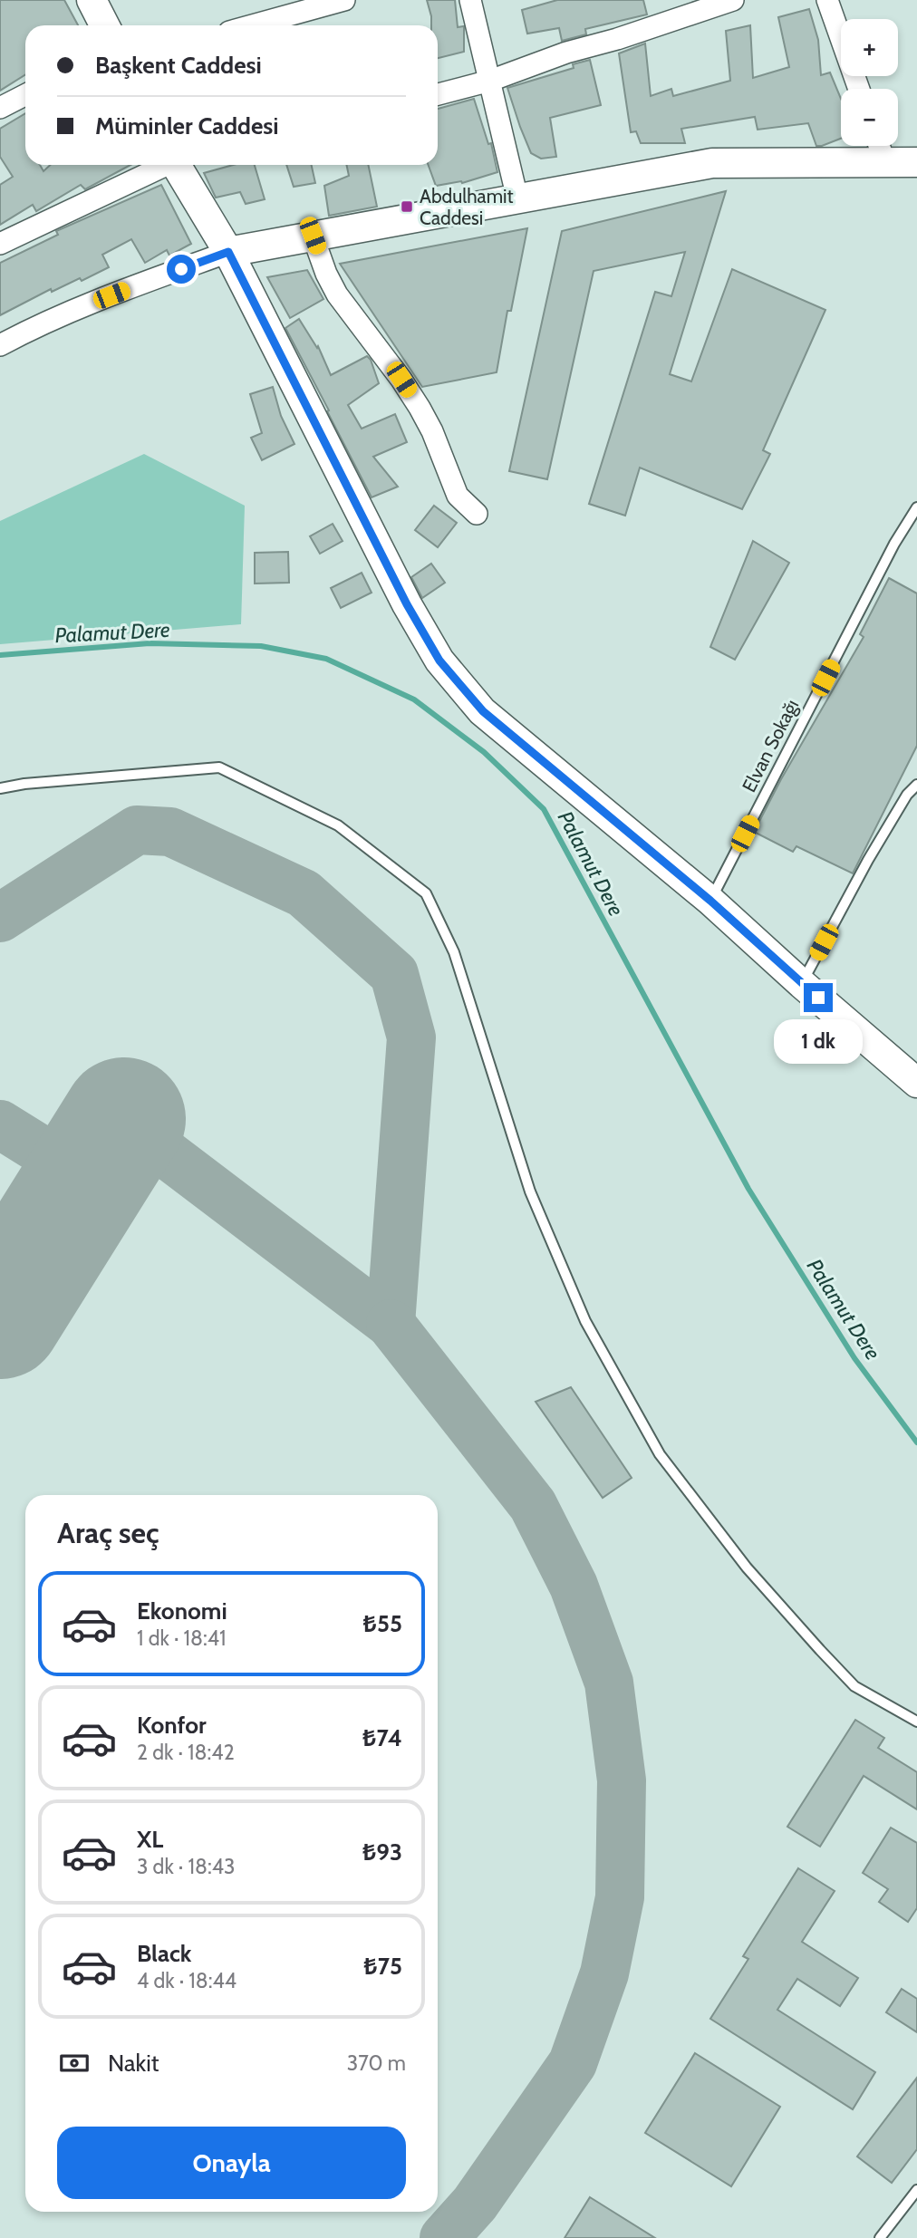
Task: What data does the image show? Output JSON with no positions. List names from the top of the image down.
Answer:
{
  "streets": {
    "lane": ["Elvan Sokağı"]
  },
  "water": ["Palamut Dere"],
  "places": {
    "transit": ["Abdulhamit Caddesi"]
  },
  "page": {
    "map_buttons": ["+", "−"],
    "banner": ["Başkent Caddesi", "Müminler Caddesi"],
    "bubble": "1 dk",
    "heading": "Araç seç",
    "list": [
      {
        "name": "Ekonomi",
        "note": "1 dk · 18:41",
        "value": "₺55"
      },
      {
        "name": "Konfor",
        "note": "2 dk · 18:42",
        "value": "₺74"
      },
      {
        "name": "XL",
        "note": "3 dk · 18:43",
        "value": "₺93"
      },
      {
        "name": "Black",
        "note": "4 dk · 18:44",
        "value": "₺75"
      }
    ],
    "pay": ["Nakit", "370 m"],
    "buttons": "Onayla"
  }
}
